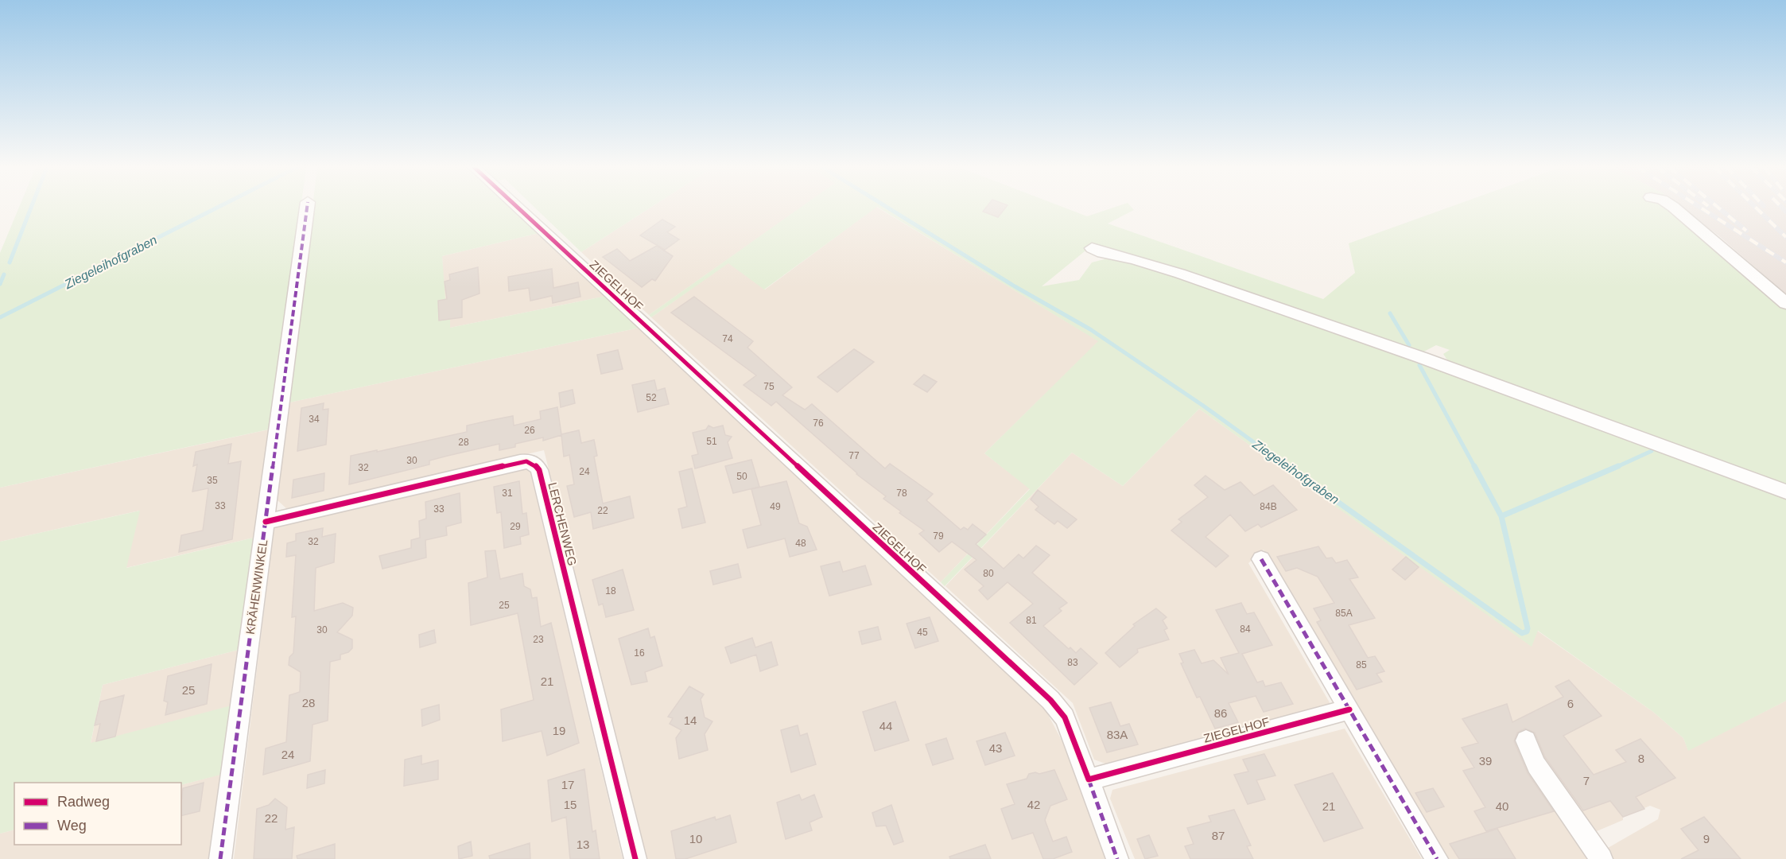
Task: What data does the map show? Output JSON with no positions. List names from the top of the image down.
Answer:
{
  "streets": {
    "street": ["ZIEGELHOF", "LERCHENWEG", "KRÄHENWINKEL"]
  },
  "crossings": [
    ["LERCHENWEG", "KRÄHENWINKEL"]
  ],
  "water": ["Ziegeleihofgraben"],
  "house_numbers": [
    "74",
    "75",
    "52",
    "34",
    "76",
    "26",
    "51",
    "28",
    "77",
    "30",
    "32",
    "24",
    "50",
    "35",
    "31",
    "78",
    "33",
    "49",
    "84B",
    "33",
    "22",
    "29",
    "79",
    "32",
    "48",
    "80",
    "18",
    "25",
    "85A",
    "81",
    "84",
    "30",
    "45",
    "23",
    "16",
    "83",
    "85",
    "21",
    "25",
    "28",
    "6",
    "86",
    "14",
    "44",
    "19",
    "83A",
    "43",
    "24",
    "8",
    "39",
    "7",
    "17",
    "15",
    "42",
    "21",
    "40",
    "22",
    "87",
    "10",
    "9",
    "13"
  ],
  "legend": ["Radweg", "Weg"]
}
